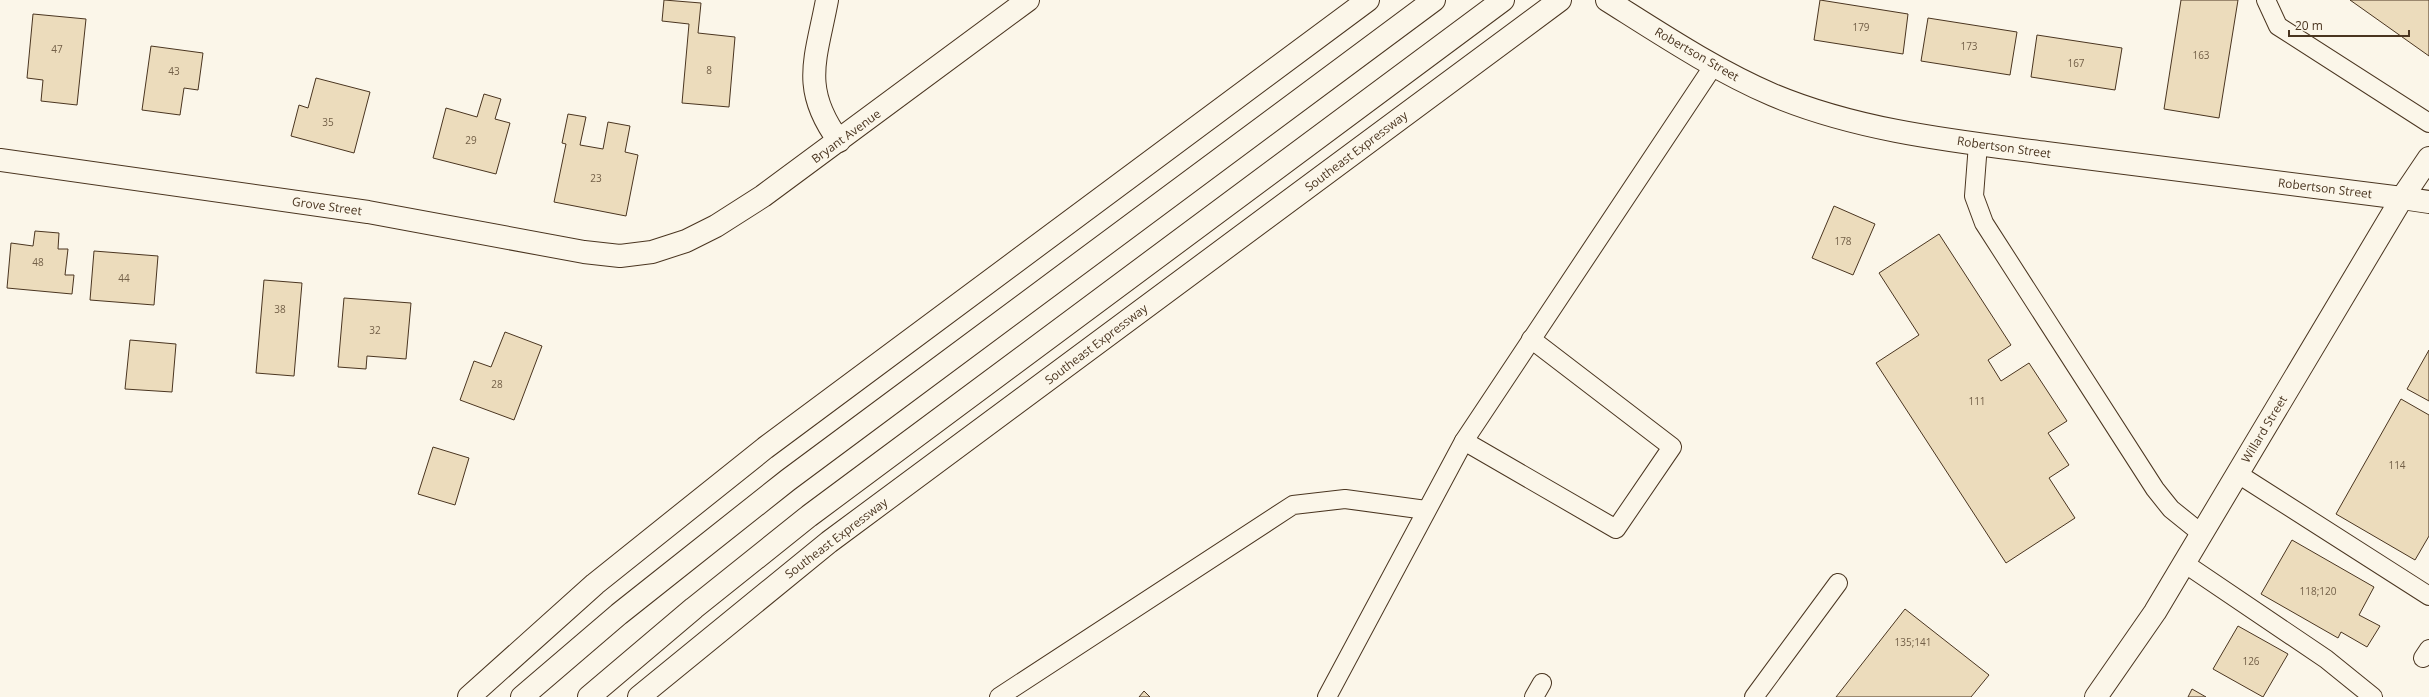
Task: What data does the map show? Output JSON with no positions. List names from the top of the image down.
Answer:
{
  "streets": {
    "main road": [
      "Robertson Street",
      "Bryant Avenue",
      "Southeast Expressway",
      "Grove Street",
      "Willard Street"
    ]
  },
  "crossings": [
    ["Robertson Street", "Willard Street"],
    ["Bryant Avenue", "Grove Street"]
  ],
  "house_numbers": [
    "179",
    "173",
    "47",
    "163",
    "167",
    "8",
    "43",
    "35",
    "29",
    "23",
    "178",
    "48",
    "44",
    "38",
    "32",
    "28",
    "111",
    "114",
    "118;120",
    "135;141",
    "126"
  ],
  "scale_bar": "20 m"
}
